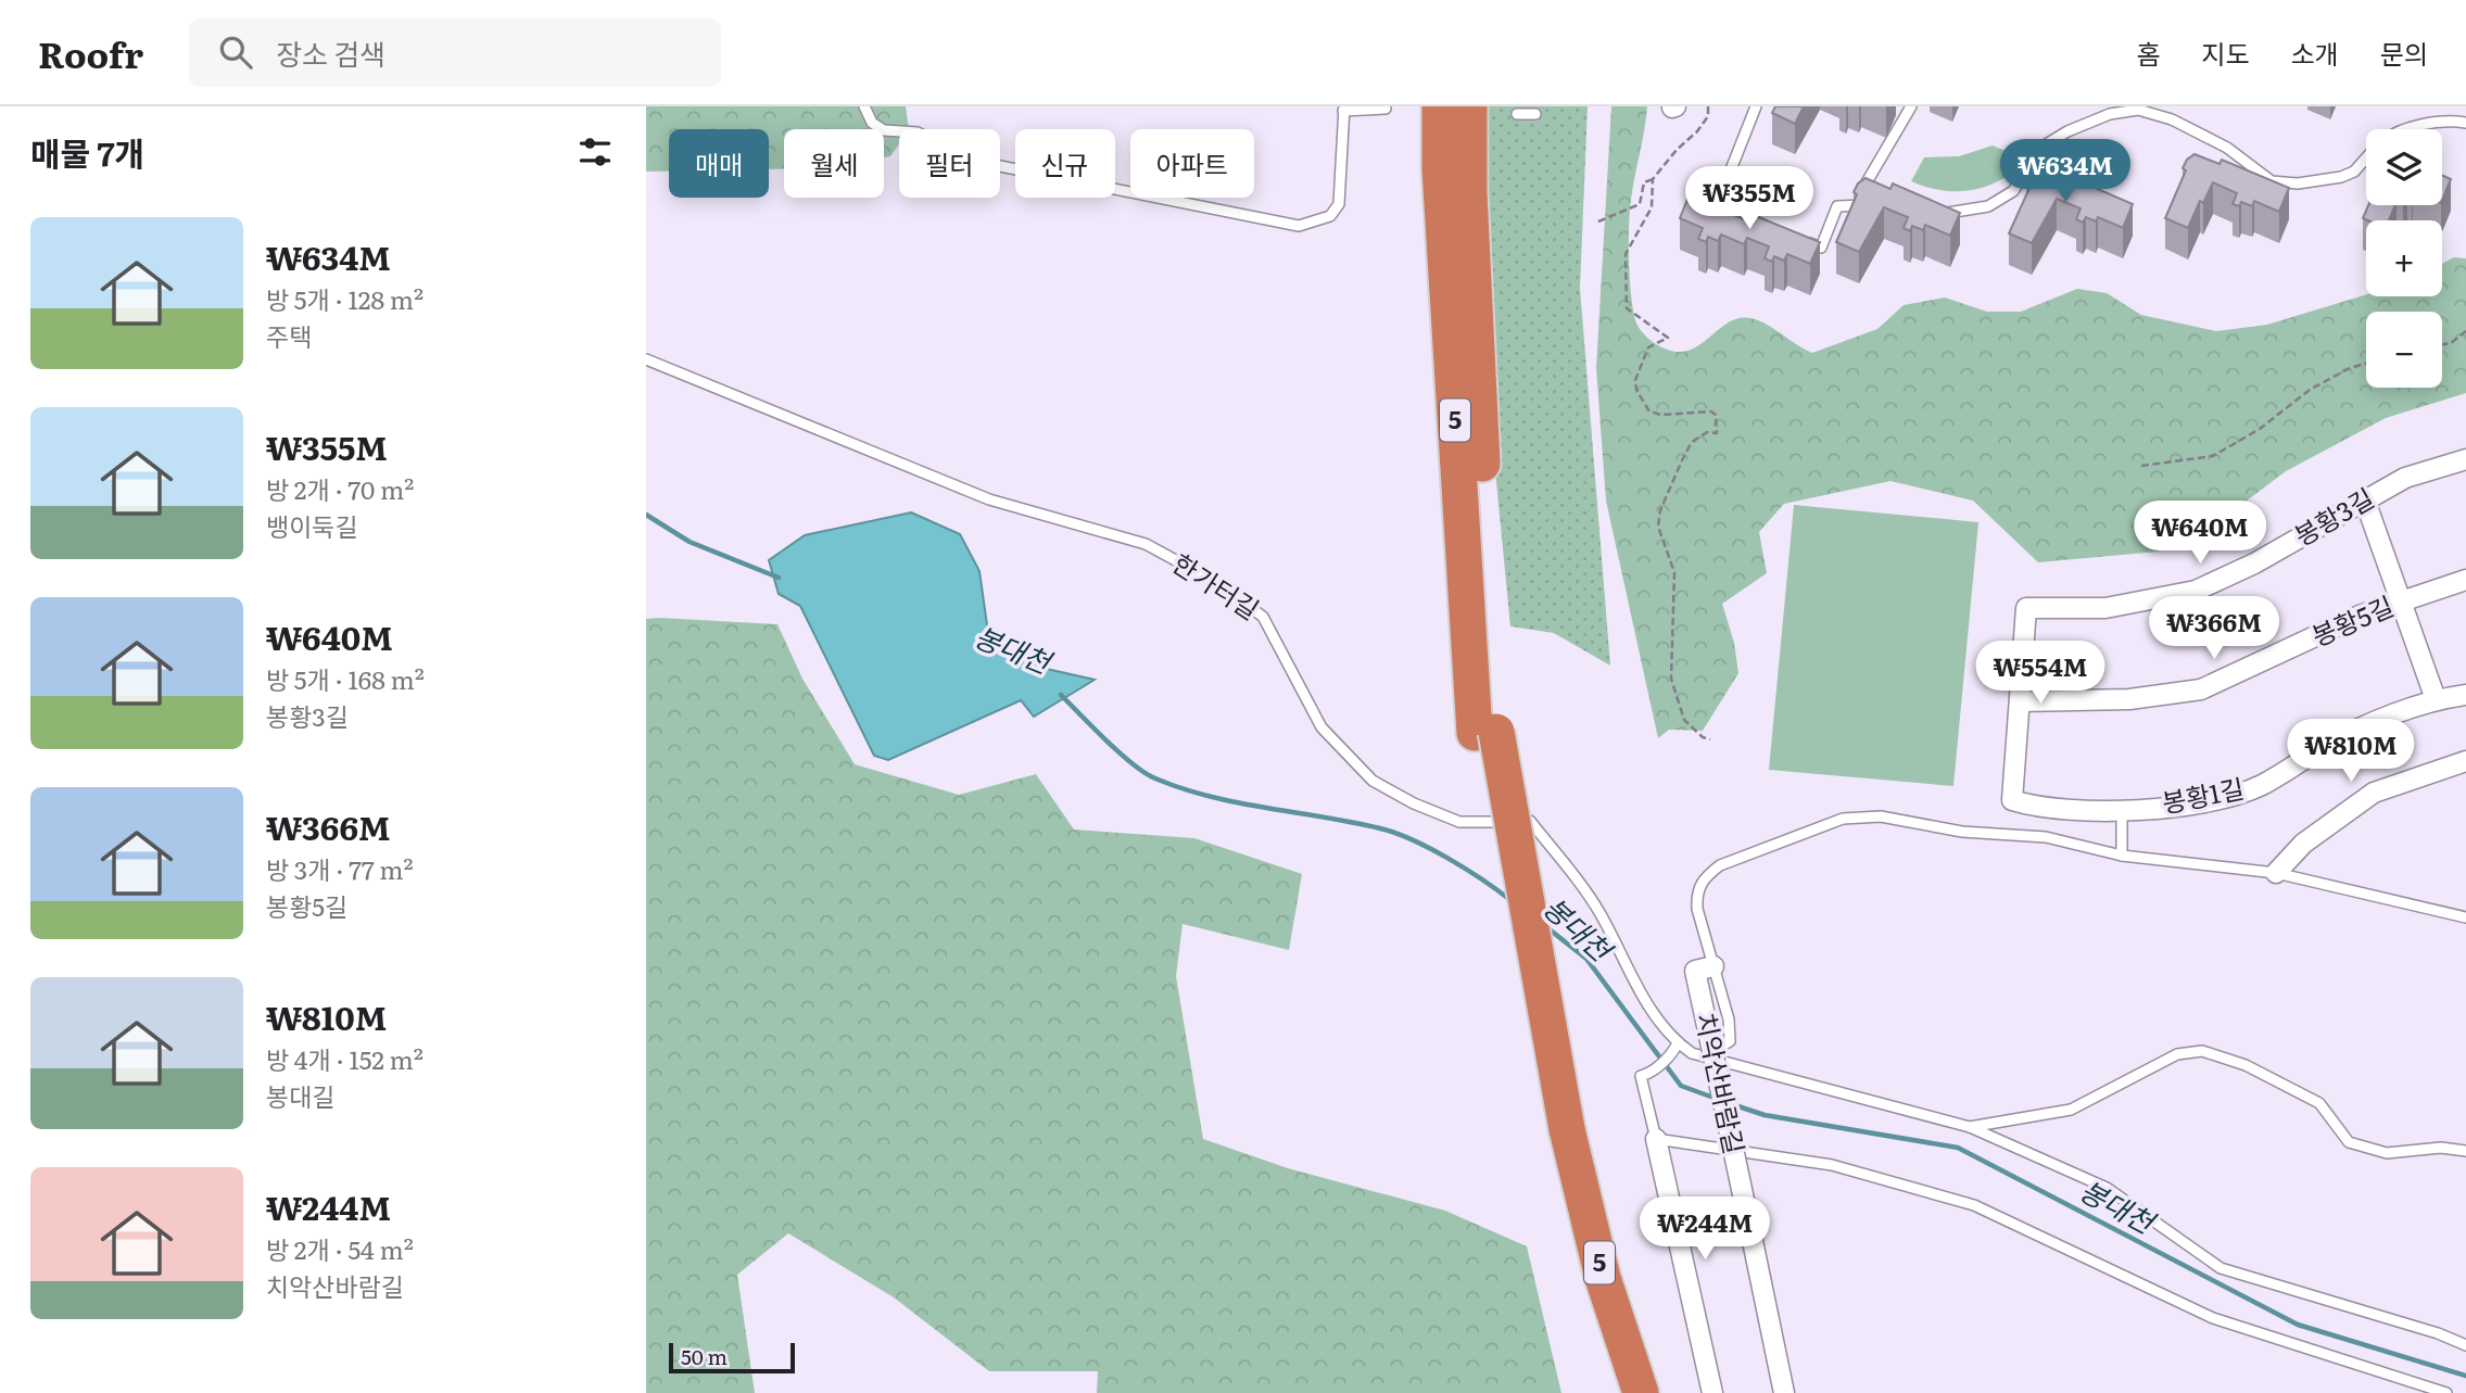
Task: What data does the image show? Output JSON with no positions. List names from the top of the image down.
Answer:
{
  "streets": {
    "highway": ["5"],
    "street": [
      "봉황3길",
      "봉황5길",
      "봉황1길",
      "치악산바람길"
    ],
    "lane": ["한가터길"]
  },
  "crossings": [
    ["봉황3길", "봉황5길"],
    ["봉황3길", "봉황1길"],
    ["봉황5길", "봉황1길"]
  ],
  "water": ["봉대천"],
  "scale_bar": "50 m",
  "page": {
    "header": "Roofr",
    "search": "장소 검색",
    "nav": [
      "홈",
      "지도",
      "소개",
      "문의"
    ],
    "heading": "매물 7개",
    "map_buttons": ["+", "−"],
    "chip": [
      "매매",
      "월세",
      "필터",
      "신규",
      "아파트"
    ],
    "price": [
      "₩634M",
      "₩355M",
      "₩640M",
      "₩366M",
      "₩554M",
      "₩810M",
      "₩244M"
    ],
    "list": [
      {
        "name": "₩634M",
        "note": "방 5개 · 128 m² · 주택"
      },
      {
        "name": "₩355M",
        "note": "방 2개 · 70 m² · 뱅이둑길"
      },
      {
        "name": "₩640M",
        "note": "방 5개 · 168 m² · 봉황3길"
      },
      {
        "name": "₩366M",
        "note": "방 3개 · 77 m² · 봉황5길"
      },
      {
        "name": "₩810M",
        "note": "방 4개 · 152 m² · 봉대길"
      },
      {
        "name": "₩244M",
        "note": "방 2개 · 54 m² · 치악산바람길"
      }
    ],
    "scale": "50 m"
  }
}
